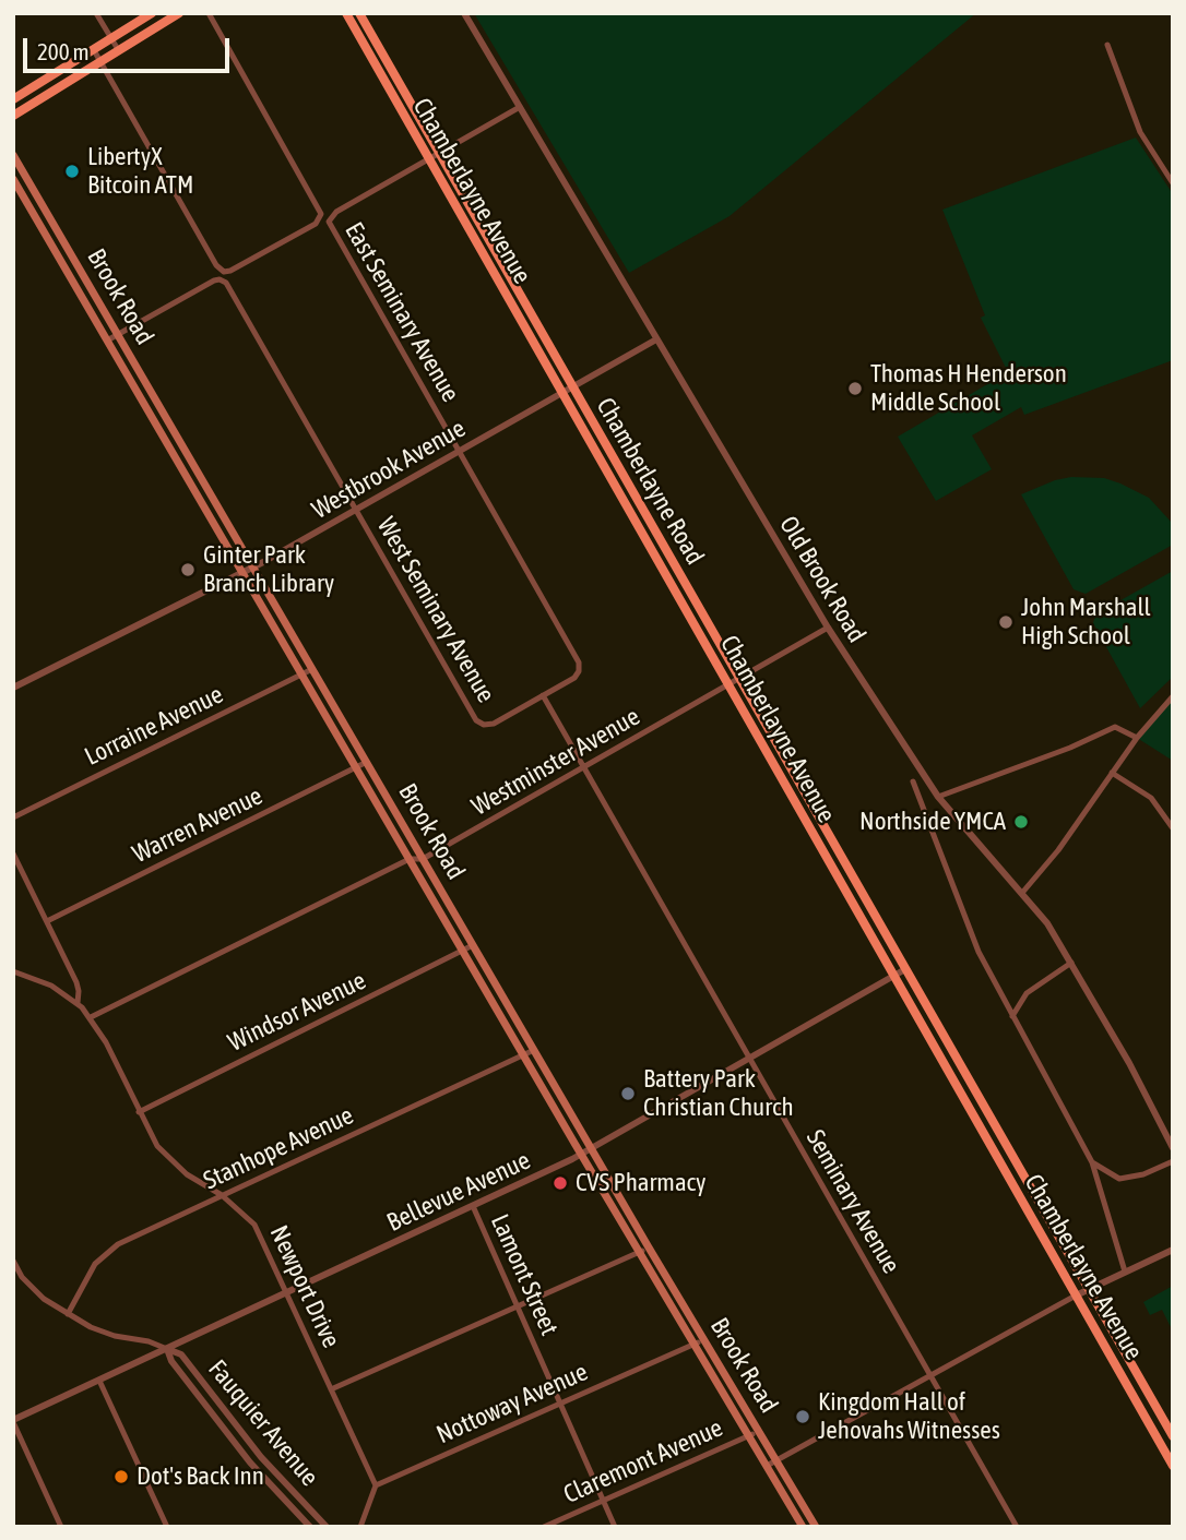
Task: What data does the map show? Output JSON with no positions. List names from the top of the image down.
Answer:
{
  "streets": {
    "main road": ["Chamberlayne Avenue", "Brook Road", "Chamberlayne Road"],
    "street": [
      "East Seminary Avenue",
      "Westbrook Avenue",
      "Old Brook Road",
      "West Seminary Avenue",
      "Lorraine Avenue",
      "Westminster Avenue",
      "Warren Avenue",
      "Windsor Avenue",
      "Stanhope Avenue",
      "Bellevue Avenue",
      "Seminary Avenue",
      "Lamont Street",
      "Newport Drive",
      "Nottoway Avenue",
      "Fauquier Avenue",
      "Claremont Avenue"
    ]
  },
  "crossings": [
    ["Chamberlayne Avenue", "East Seminary Avenue"],
    ["Chamberlayne Avenue", "Westbrook Avenue"],
    ["Chamberlayne Avenue", "Chamberlayne Road"],
    ["Chamberlayne Avenue", "Westminster Avenue"],
    ["Chamberlayne Avenue", "Bellevue Avenue"],
    ["Brook Road", "Westbrook Avenue"],
    ["Brook Road", "West Seminary Avenue"],
    ["Brook Road", "Lorraine Avenue"],
    ["Brook Road", "Westminster Avenue"],
    ["Brook Road", "Warren Avenue"],
    ["Brook Road", "Windsor Avenue"],
    ["Brook Road", "Stanhope Avenue"],
    ["Brook Road", "Bellevue Avenue"],
    ["Brook Road", "Nottoway Avenue"],
    ["Brook Road", "Claremont Avenue"],
    ["East Seminary Avenue", "Westbrook Avenue"],
    ["East Seminary Avenue", "West Seminary Avenue"],
    ["East Seminary Avenue", "Seminary Avenue"],
    ["Westbrook Avenue", "Chamberlayne Road"],
    ["Westbrook Avenue", "Old Brook Road"],
    ["Westbrook Avenue", "West Seminary Avenue"],
    ["Chamberlayne Road", "Westminster Avenue"],
    ["Chamberlayne Road", "Bellevue Avenue"],
    ["Old Brook Road", "Westminster Avenue"],
    ["West Seminary Avenue", "Seminary Avenue"],
    ["Westminster Avenue", "Seminary Avenue"],
    ["Westminster Avenue", "Newport Drive"],
    ["Windsor Avenue", "Newport Drive"],
    ["Stanhope Avenue", "Newport Drive"],
    ["Stanhope Avenue", "Fauquier Avenue"],
    ["Bellevue Avenue", "Seminary Avenue"],
    ["Bellevue Avenue", "Lamont Street"],
    ["Bellevue Avenue", "Newport Drive"],
    ["Bellevue Avenue", "Fauquier Avenue"],
    ["Lamont Street", "Nottoway Avenue"],
    ["Lamont Street", "Claremont Avenue"],
    ["Newport Drive", "Nottoway Avenue"]
  ],
  "places": [
    "LibertyX Bitcoin ATM",
    "Thomas H Henderson Middle School",
    "Ginter Park Branch Library",
    "John Marshall High School",
    "Northside YMCA",
    "Battery Park Christian Church",
    "CVS Pharmacy",
    "Kingdom Hall of Jehovahs Witnesses",
    "Dot's Back Inn"
  ],
  "scale_bar": "200 m"
}
